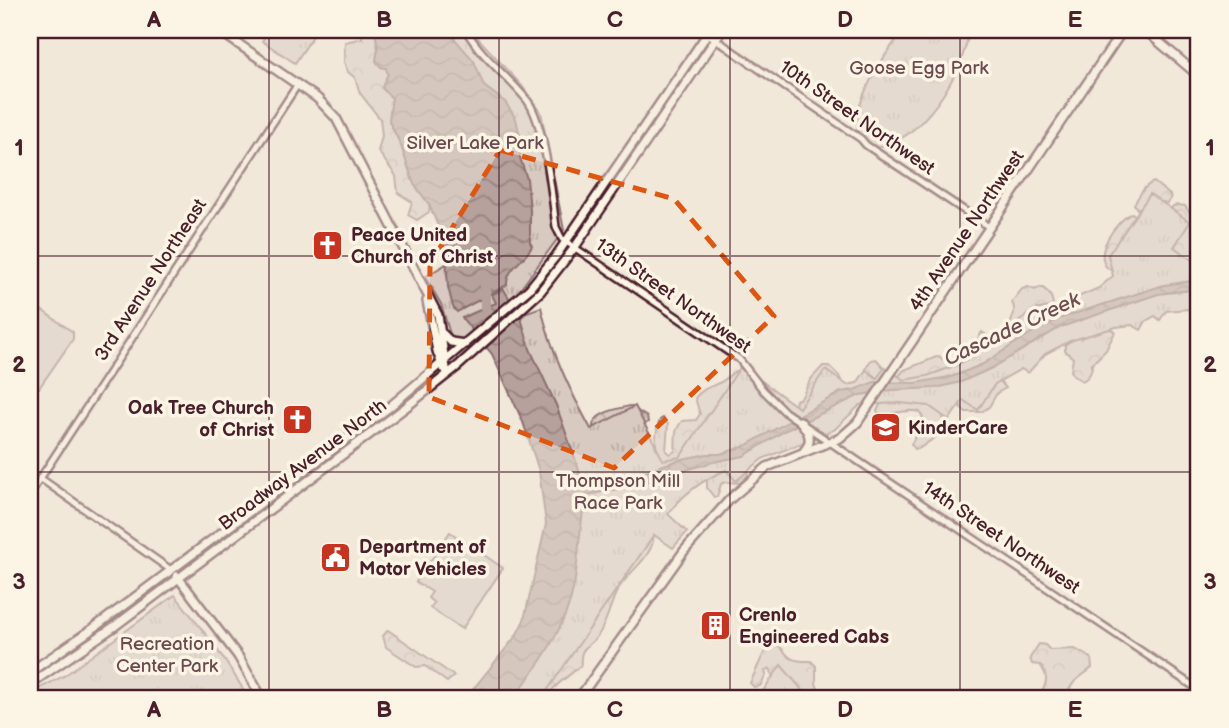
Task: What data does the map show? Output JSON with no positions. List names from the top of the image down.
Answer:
{
  "streets": {
    "main road": ["4th Avenue Northwest", "Broadway Avenue North"],
    "street": [
      "10th Street Northwest",
      "3rd Avenue Northeast",
      "13th Street Northwest",
      "14th Street Northwest"
    ]
  },
  "crossings": [
    ["10th Street Northwest", "4th Avenue Northwest"],
    ["10th Street Northwest", "Broadway Avenue North"],
    ["4th Avenue Northwest", "14th Street Northwest"],
    ["13th Street Northwest", "Broadway Avenue North"],
    ["13th Street Northwest", "14th Street Northwest"]
  ],
  "water": ["Cascade Creek"],
  "parks": [
    "Goose Egg Park",
    "Silver Lake Park",
    "Thompson Mill Race Park",
    "Recreation Center Park"
  ],
  "places": {
    "church": ["Peace United Church of Christ", "Oak Tree Church of Christ"],
    "school or university": ["KinderCare"],
    "public building": ["Department of Motor Vehicles"],
    "building": ["Crenlo Engineered Cabs"]
  },
  "grid": {
    "columns": [
      "A",
      "B",
      "C",
      "D",
      "E"
    ],
    "rows": ["1", "2", "3"]
  }
}
